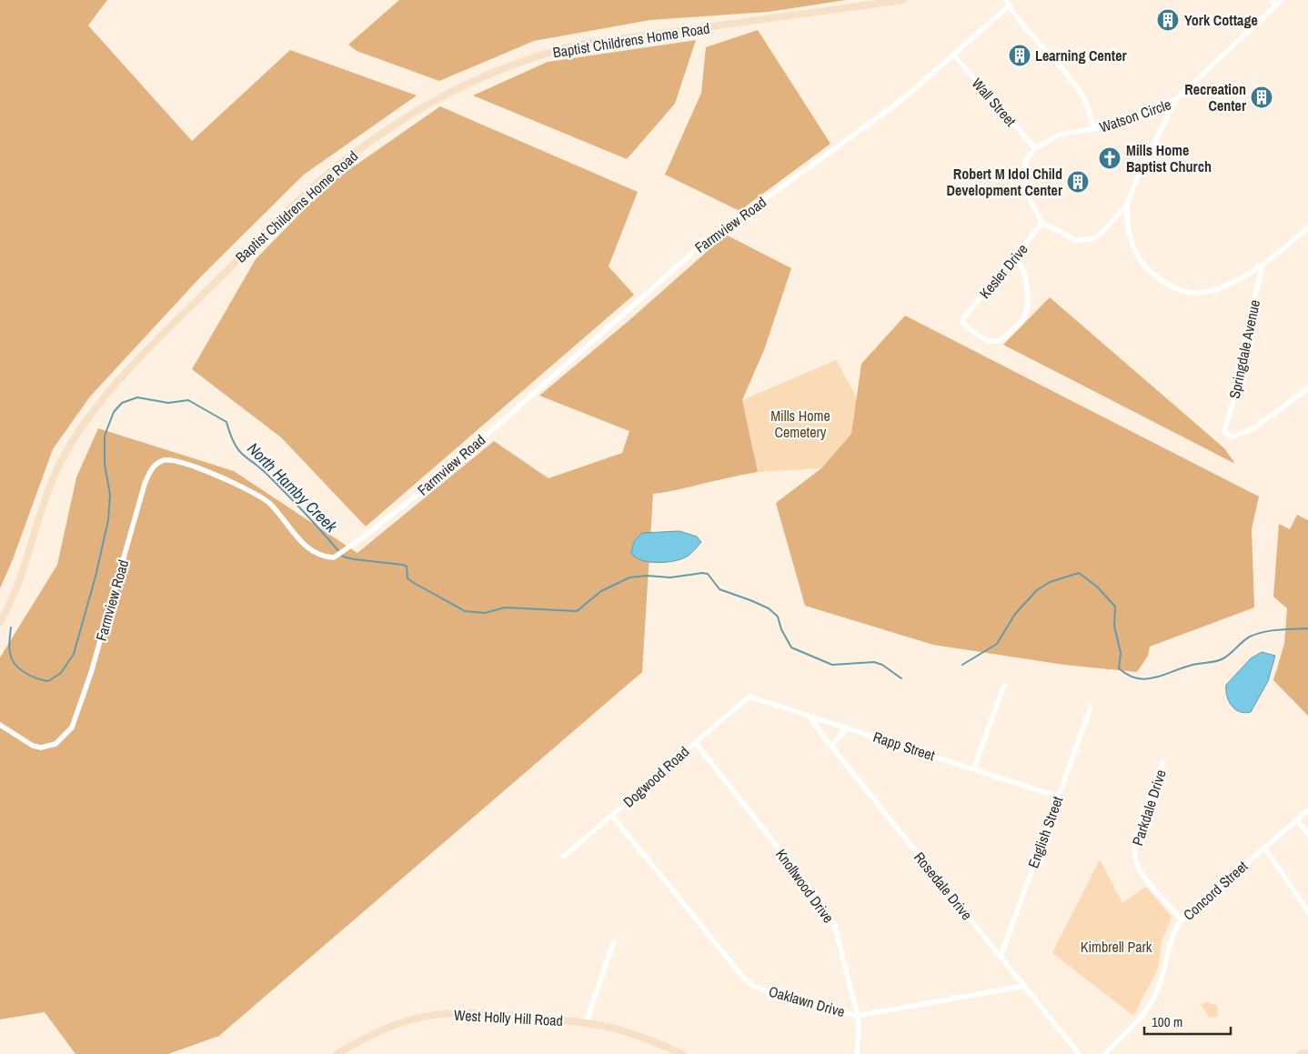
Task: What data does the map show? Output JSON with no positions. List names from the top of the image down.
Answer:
{
  "streets": {
    "street": [
      "Baptist Childrens Home Road",
      "Wall Street",
      "Watson Circle",
      "Farmview Road",
      "Kesler Drive",
      "Springdale Avenue",
      "Rapp Street",
      "Dogwood Road",
      "Parkdale Drive",
      "English Street",
      "Knollwood Drive",
      "Rosedale Drive",
      "Concord Street",
      "Oaklawn Drive",
      "West Holly Hill Road"
    ]
  },
  "crossings": [
    ["Wall Street", "Watson Circle"],
    ["Wall Street", "Farmview Road"],
    ["Watson Circle", "Kesler Drive"],
    ["Rapp Street", "Dogwood Road"],
    ["Rapp Street", "English Street"],
    ["Rapp Street", "Rosedale Drive"],
    ["Dogwood Road", "Knollwood Drive"],
    ["Dogwood Road", "Oaklawn Drive"],
    ["Parkdale Drive", "Concord Street"],
    ["English Street", "Rosedale Drive"],
    ["Knollwood Drive", "Oaklawn Drive"],
    ["Rosedale Drive", "Oaklawn Drive"]
  ],
  "water": ["North Hamby Creek"],
  "parks": ["Mills Home Cemetery", "Kimbrell Park"],
  "places": {
    "building": [
      "York Cottage",
      "Learning Center",
      "Recreation Center",
      "Robert M Idol Child Development Center"
    ],
    "church": ["Mills Home Baptist Church"]
  },
  "scale_bar": "100 m"
}
